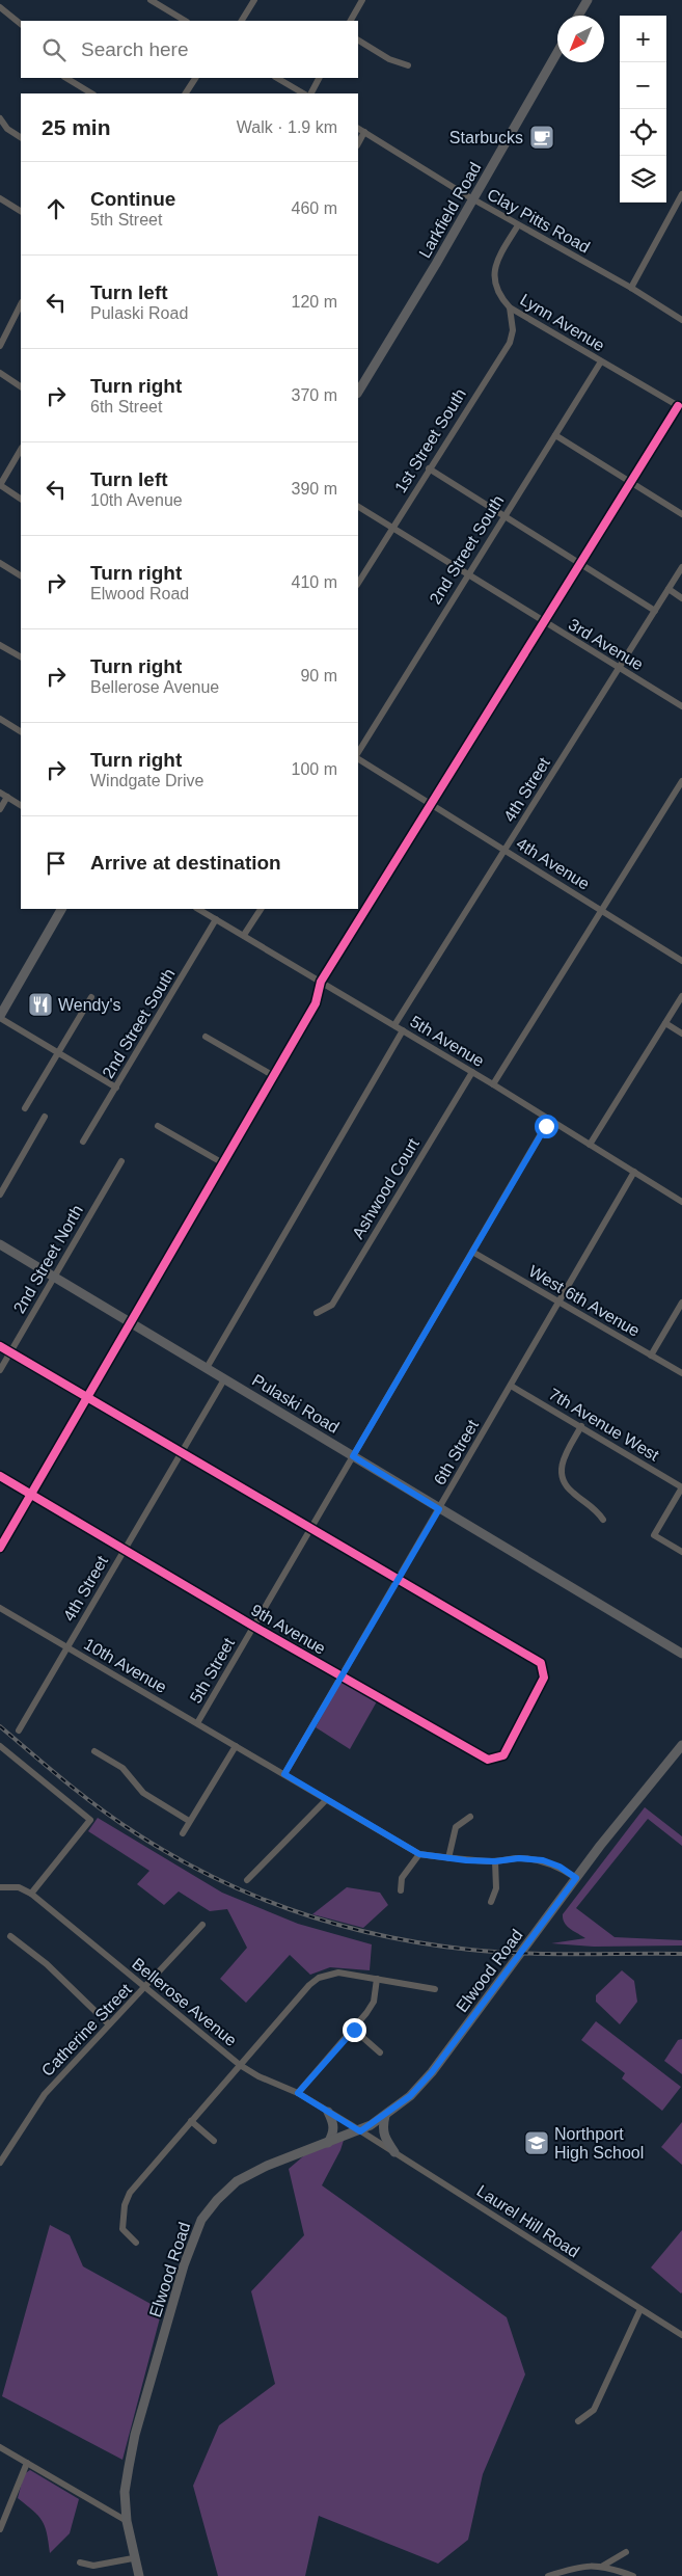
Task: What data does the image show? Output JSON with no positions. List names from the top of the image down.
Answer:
{
  "streets": {
    "main road": ["Larkfield Road", "Pulaski Road", "Elwood Road"],
    "street": [
      "Clay Pitts Road",
      "Lynn Avenue",
      "1st Street South",
      "2nd Street South",
      "3rd Avenue",
      "4th Street",
      "4th Avenue",
      "5th Avenue",
      "Ashwood Court",
      "2nd Street North",
      "West 6th Avenue",
      "7th Avenue West",
      "6th Street",
      "9th Avenue",
      "10th Avenue",
      "5th Street",
      "Bellerose Avenue",
      "Catherine Street",
      "Laurel Hill Road"
    ]
  },
  "crossings": [
    ["Larkfield Road", "Clay Pitts Road"],
    ["Clay Pitts Road", "Lynn Avenue"],
    ["Lynn Avenue", "1st Street South"],
    ["Lynn Avenue", "2nd Street South"],
    ["1st Street South", "3rd Avenue"],
    ["2nd Street South", "3rd Avenue"],
    ["2nd Street South", "5th Avenue"],
    ["3rd Avenue", "4th Street"],
    ["4th Street", "4th Avenue"],
    ["4th Street", "5th Avenue"],
    ["4th Street", "Pulaski Road"],
    ["4th Street", "9th Avenue"],
    ["4th Street", "10th Avenue"],
    ["5th Avenue", "Ashwood Court"],
    ["5th Avenue", "6th Street"],
    ["5th Avenue", "5th Street"],
    ["2nd Street North", "Pulaski Road"],
    ["West 6th Avenue", "6th Street"],
    ["West 6th Avenue", "5th Street"],
    ["Pulaski Road", "6th Street"],
    ["Pulaski Road", "5th Street"],
    ["7th Avenue West", "6th Street"],
    ["6th Street", "9th Avenue"],
    ["6th Street", "10th Avenue"],
    ["9th Avenue", "5th Street"],
    ["10th Avenue", "5th Street"],
    ["10th Avenue", "Elwood Road"],
    ["Elwood Road", "Bellerose Avenue"],
    ["Elwood Road", "Laurel Hill Road"],
    ["Bellerose Avenue", "Catherine Street"],
    ["Bellerose Avenue", "Laurel Hill Road"]
  ],
  "places": {
    "cafe": ["Starbucks"],
    "restaurant": ["Wendy's"],
    "school or university": ["Northport High School"]
  },
  "north": "bottom left",
  "page": {
    "map_buttons": ["+", "−"],
    "search": "Search here",
    "heading": ["25 min", "Walk · 1.9 km"],
    "list": [
      ["Continue", "5th Street", "460 m"],
      ["Turn left", "Pulaski Road", "120 m"],
      ["Turn right", "6th Street", "370 m"],
      ["Turn left", "10th Avenue", "390 m"],
      ["Turn right", "Elwood Road", "410 m"],
      ["Turn right", "Bellerose Avenue", "90 m"],
      ["Turn right", "Windgate Drive", "100 m"],
      "Arrive at destination"
    ]
  }
}
